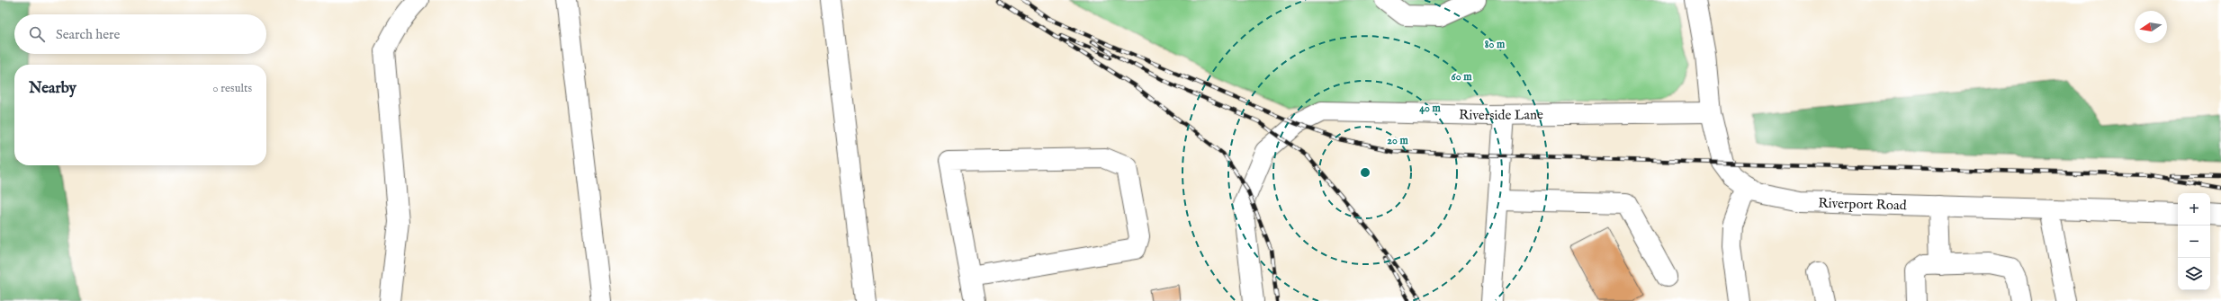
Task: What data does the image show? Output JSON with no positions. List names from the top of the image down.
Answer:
{
  "streets": {
    "street": ["Riverside Lane", "Riverport Road"]
  },
  "crossings": [
    ["Riverside Lane", "Riverport Road"]
  ],
  "north": "left",
  "page": {
    "search": "Search here",
    "heading": ["Nearby", "0 results"],
    "map_buttons": ["+", "−"]
  },
  "rings": [
    "80 m",
    "60 m",
    "40 m",
    "20 m"
  ]
}
